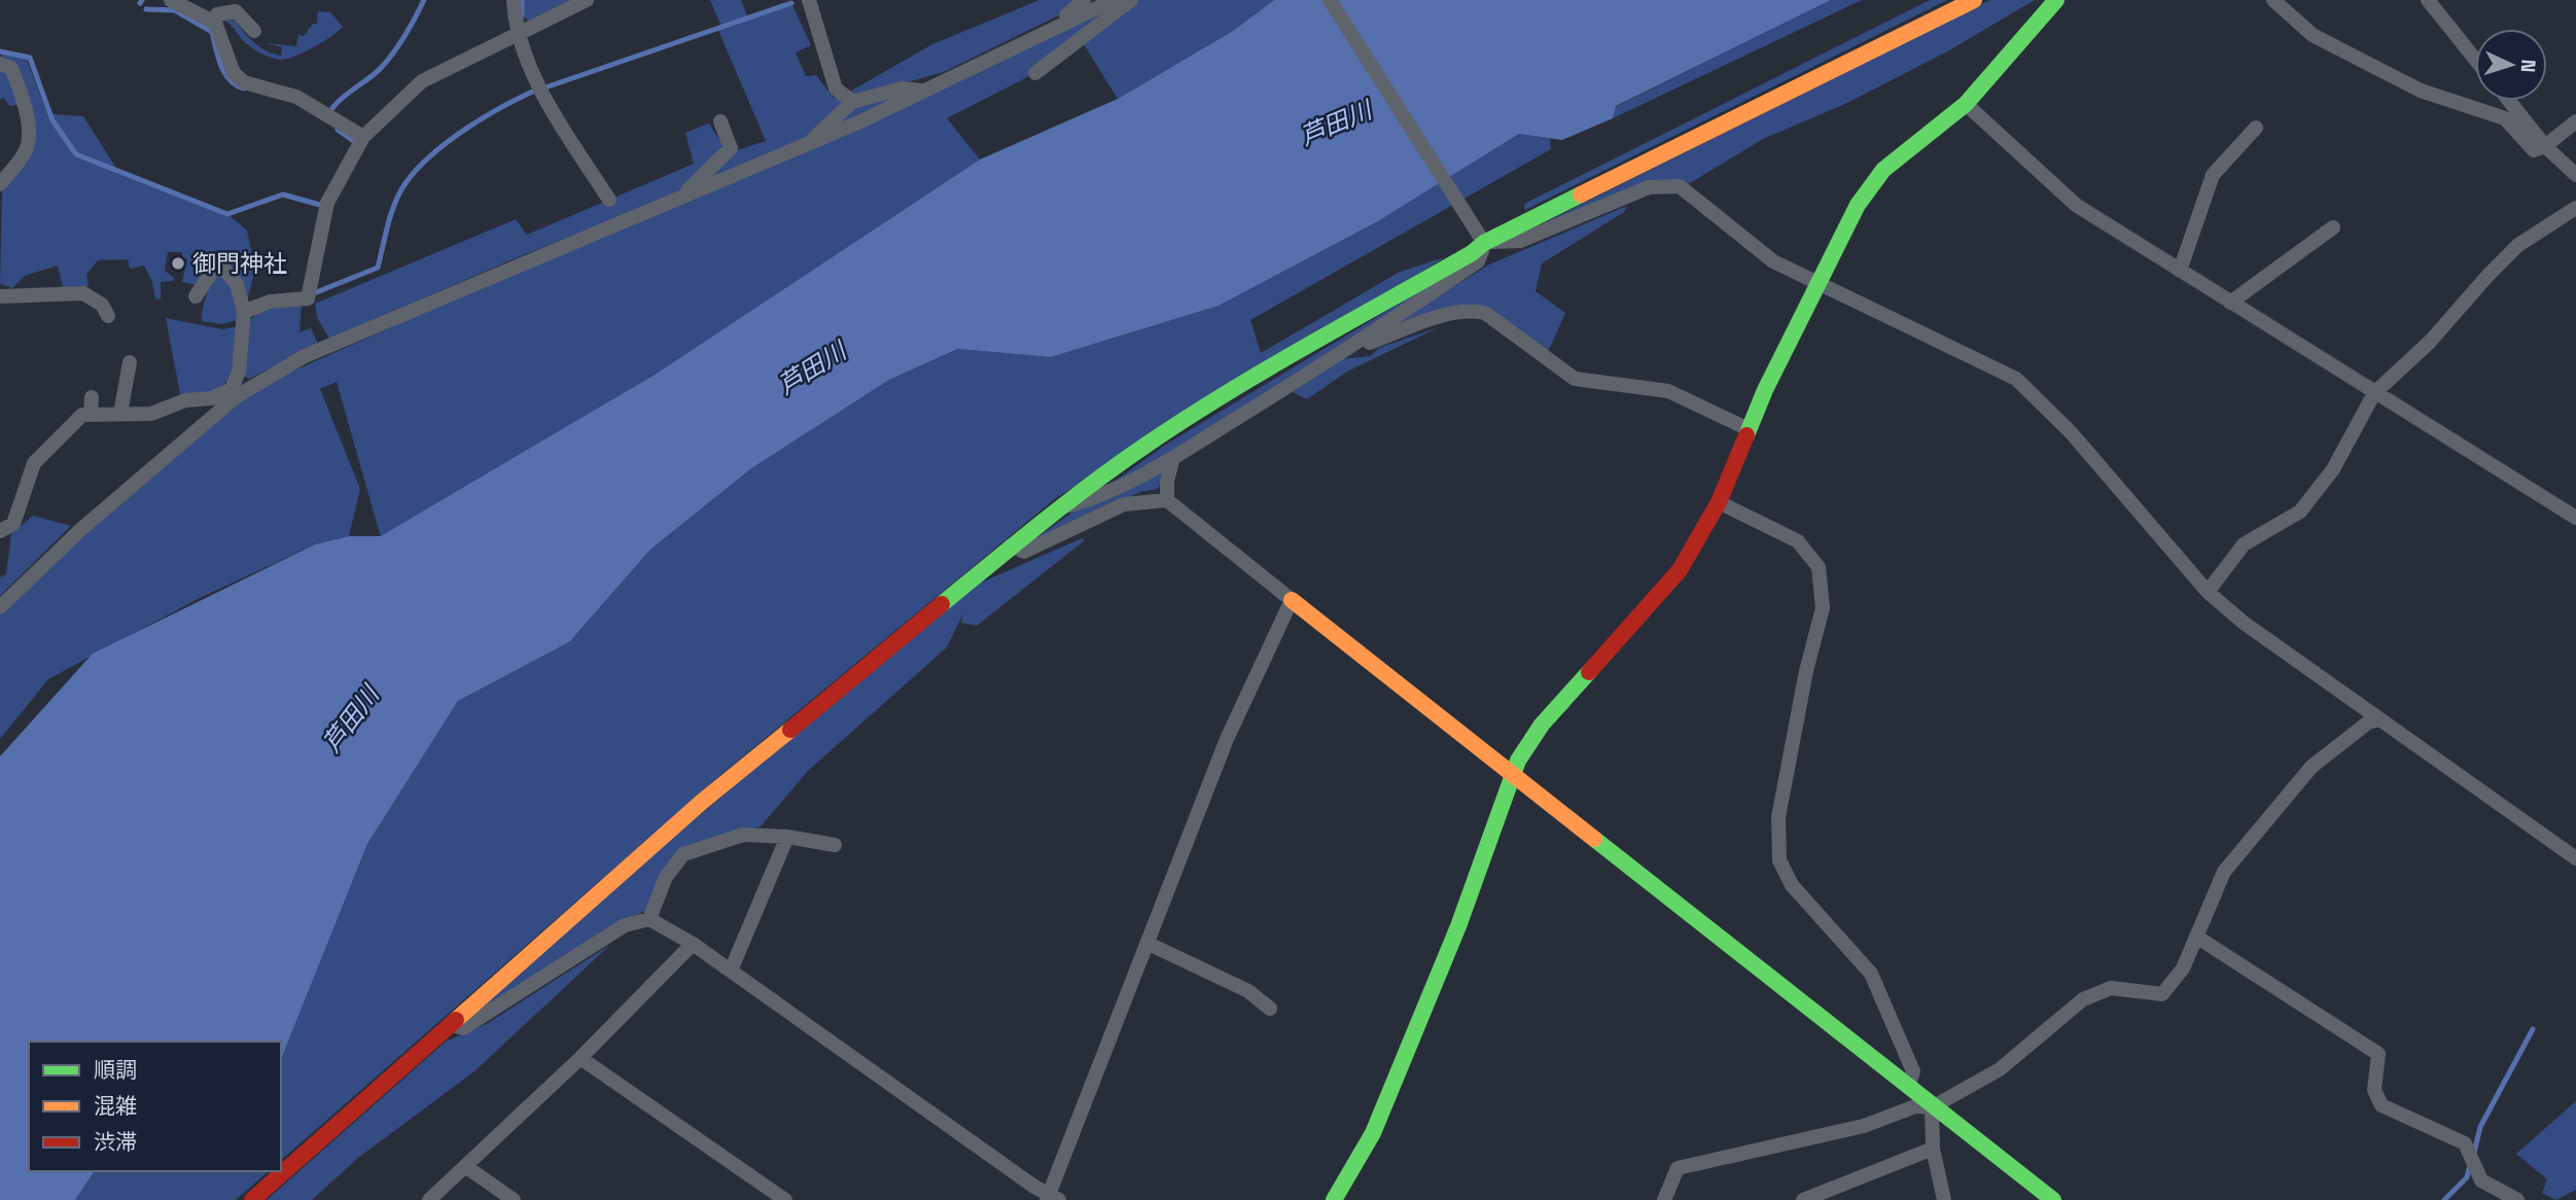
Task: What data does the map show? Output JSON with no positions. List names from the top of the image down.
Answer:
{
  "water": ["芦田川"],
  "places": ["御門神社"],
  "legend": ["順調", "混雑", "渋滞"],
  "north": "right"
}
